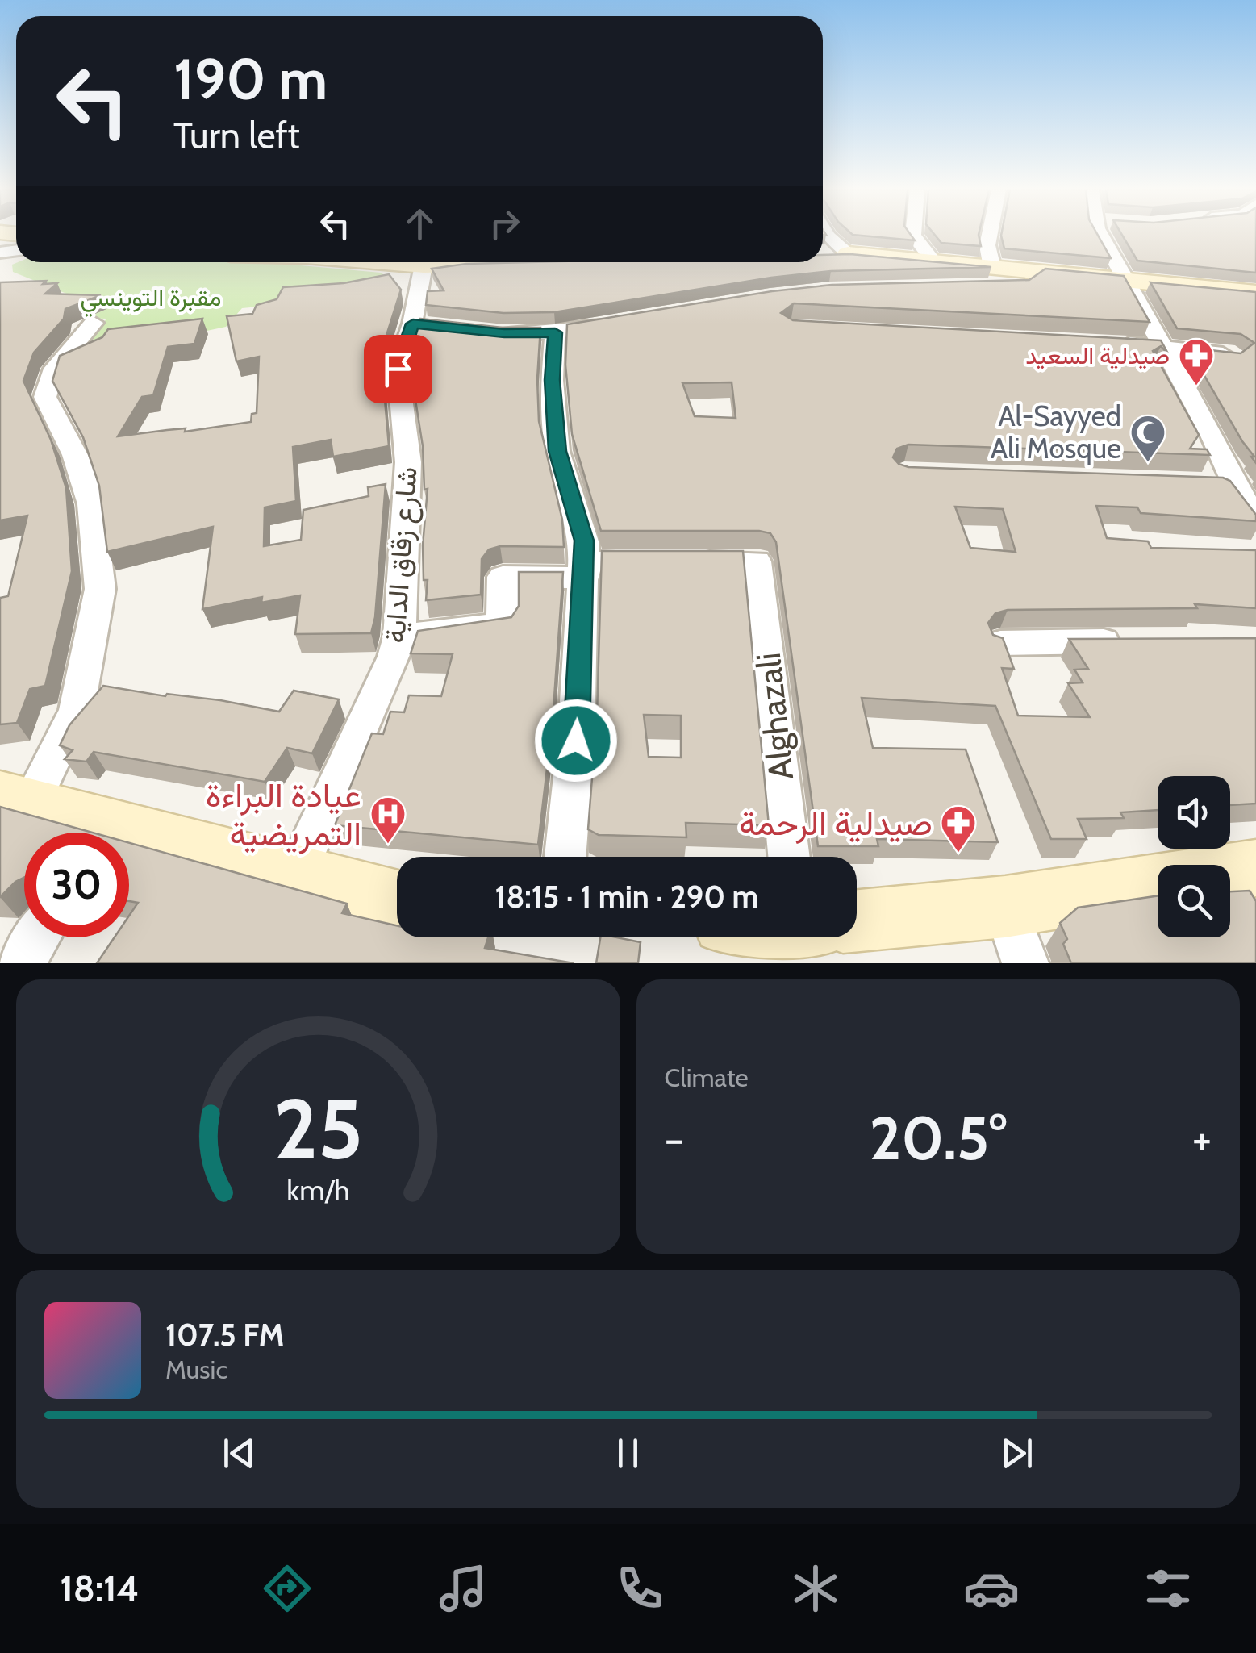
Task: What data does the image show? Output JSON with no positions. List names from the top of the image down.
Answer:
{
  "streets": {
    "street": ["شارع زقاق الداية", "Alghazali"]
  },
  "parks": ["مقبرة التوينسي"],
  "places": {
    "pharmacy": ["صيدلية السعيد", "صيدلية الرحمة"],
    "mosque": ["Al-Sayyed Ali Mosque"],
    "hospital": ["عيادة البراءة التمريضية"]
  },
  "page": {
    "turn": ["190 m", "Turn left"],
    "limit": "30",
    "trip": "18:15 · 1 min · 290 m",
    "tile": "Climate",
    "heat": ["−", "20.5°", "+"],
    "song": ["107.5 FM", "Music"],
    "tabs": "18:14",
    "gauge": ["25", "km/h"]
  }
}
